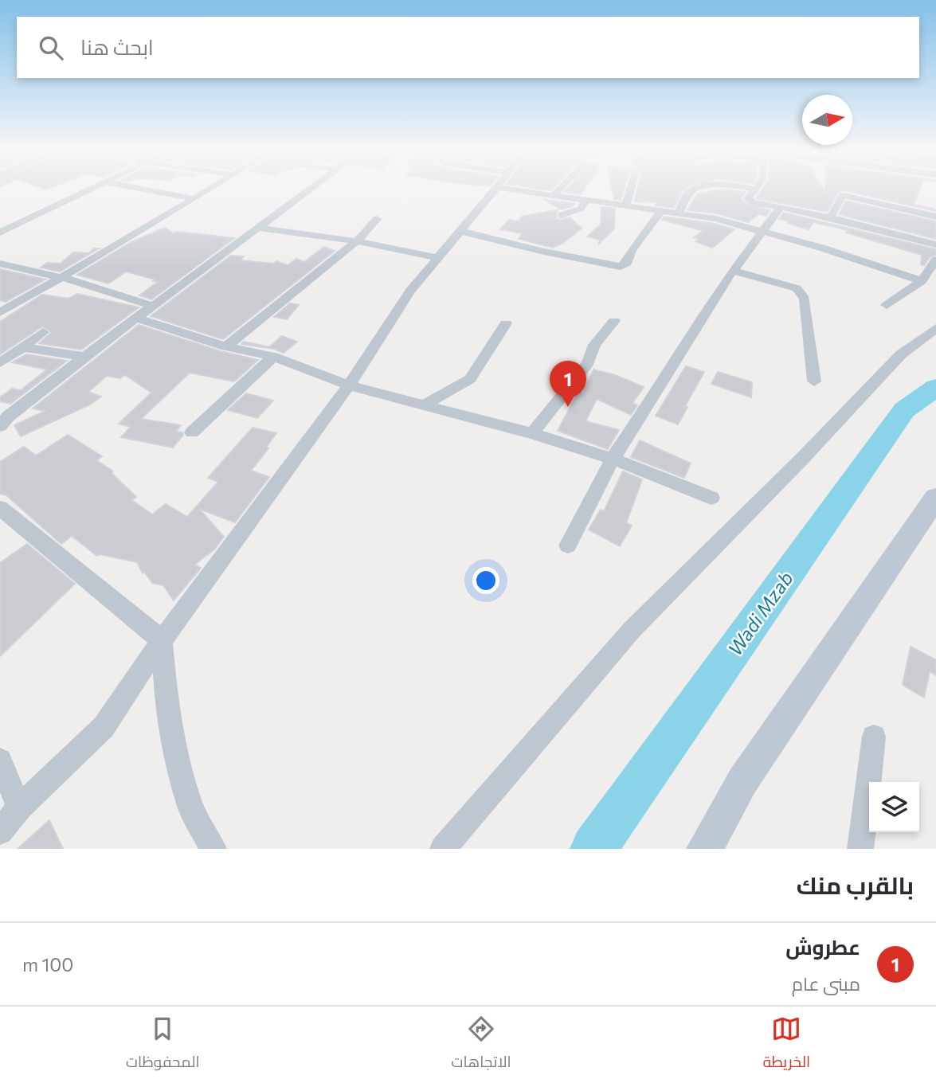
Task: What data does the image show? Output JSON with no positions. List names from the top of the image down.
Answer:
{
  "water": ["Wadi Mzab"],
  "north": "right",
  "page": {
    "search": "ابحث هنا",
    "pins": "1",
    "heading": "بالقرب منك",
    "list": [
      {
        "mark": "1",
        "name": "عطروش",
        "note": "مبنى عام",
        "value": "100 m"
      }
    ],
    "nav": ["الخريطة", "الاتجاهات", "المحفوظات"]
  }
}
